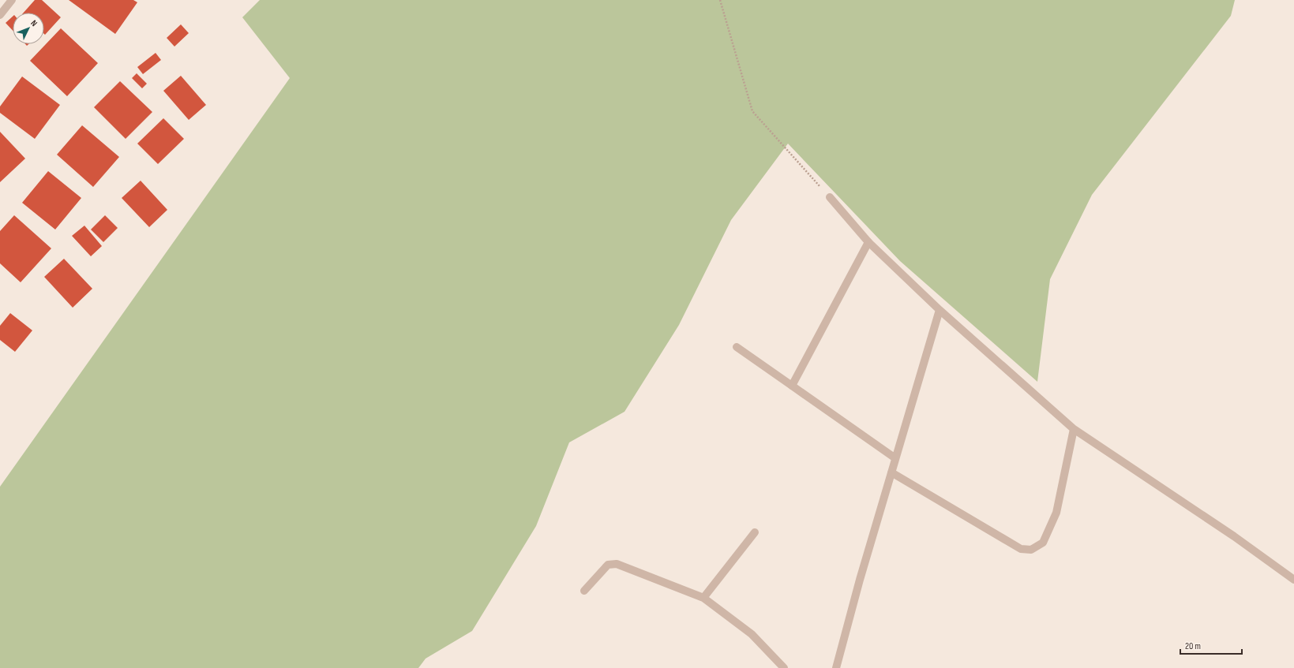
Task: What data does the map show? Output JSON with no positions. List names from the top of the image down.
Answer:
{
  "scale_bar": "20 m",
  "north": "top right"
}
